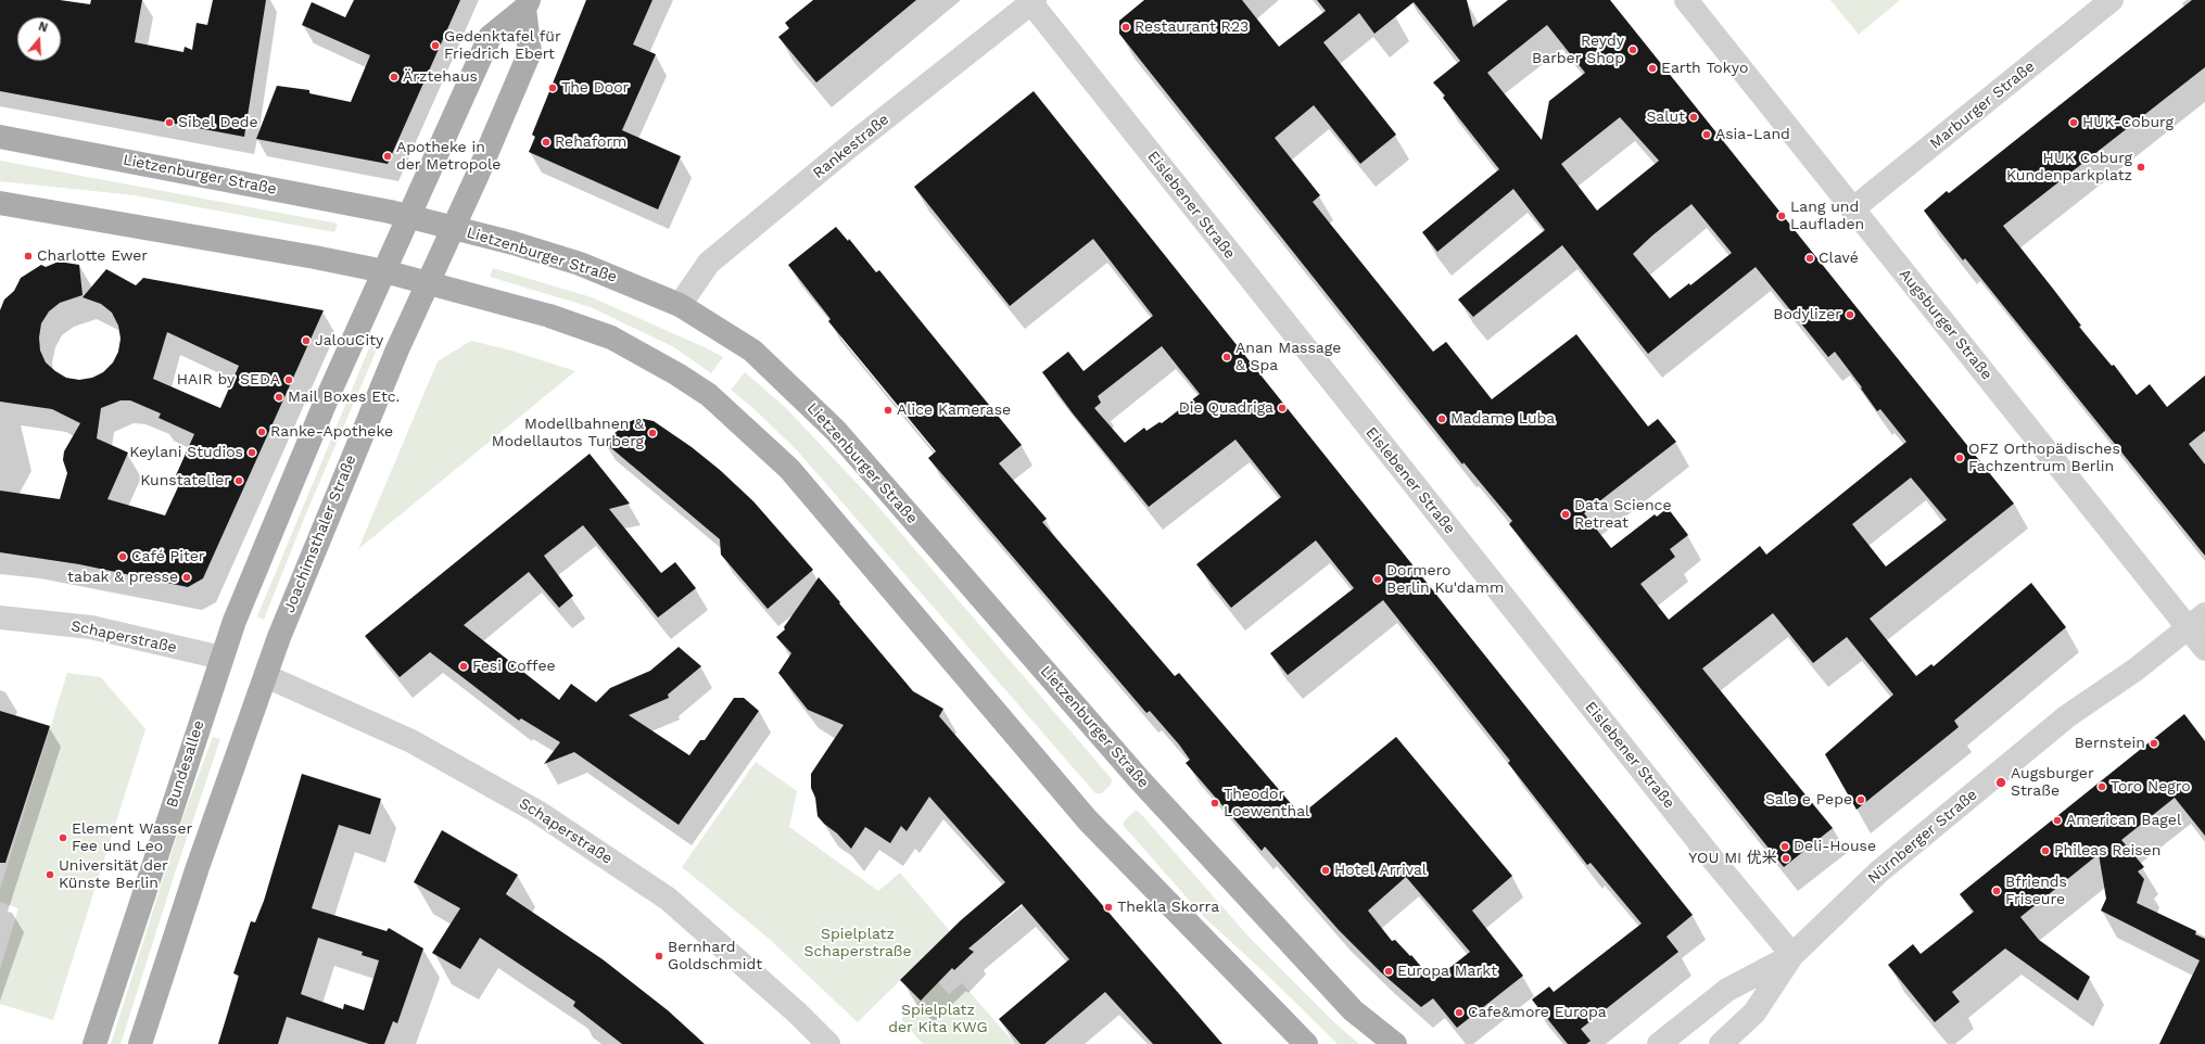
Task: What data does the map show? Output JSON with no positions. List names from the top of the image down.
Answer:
{
  "streets": {
    "main road": ["Lietzenburger Straße", "Joachimsthaler Straße", "Bundesallee"],
    "street": [
      "Marburger Straße",
      "Rankestraße",
      "Eislebener Straße",
      "Augsburger Straße",
      "Schaperstraße",
      "Nürnberger Straße"
    ]
  },
  "crossings": [
    ["Marburger Straße", "Augsburger Straße"],
    ["Rankestraße", "Lietzenburger Straße"],
    ["Rankestraße", "Eislebener Straße"],
    ["Lietzenburger Straße", "Joachimsthaler Straße"],
    ["Eislebener Straße", "Nürnberger Straße"],
    ["Augsburger Straße", "Nürnberger Straße"],
    ["Joachimsthaler Straße", "Schaperstraße"],
    ["Joachimsthaler Straße", "Bundesallee"],
    ["Schaperstraße", "Bundesallee"]
  ],
  "parks": ["Spielplatz Schaperstraße", "Spielplatz der Kita KWG"],
  "places": [
    "Restaurant R23",
    "Gedenktafel für Friedrich Ebert",
    "Reydy Barber Shop",
    "Earth Tokyo",
    "Ärztehaus",
    "The Door",
    "Salut",
    "Sibel Dede",
    "HUK-Coburg",
    "Asia-Land",
    "Rehaform",
    "Apotheke in der Metropole",
    "HUK Coburg Kundenparkplatz",
    "Lang und Laufladen",
    "Charlotte Ewer",
    "Clavé",
    "Bodylizer",
    "JalouCity",
    "Anan Massage & Spa",
    "HAIR by SEDA",
    "Mail Boxes Etc.",
    "Die Quadriga",
    "Alice Kamerase",
    "Madame Luba",
    "Ranke-Apotheke",
    "Modellbahnen & Modellautos Turberg",
    "Keylani Studios",
    "OFZ Orthopädisches Fachzentrum Berlin",
    "Kunstatelier",
    "Data Science Retreat",
    "Café Piter",
    "tabak & presse",
    "Dormero Berlin Ku'damm",
    "Fesi Coffee",
    "Bernstein",
    "Augsburger Straße",
    "Toro Negro",
    "Sale e Pepe",
    "Theodor Loewenthal",
    "American Bagel",
    "Element Wasser Fee und Leo",
    "Deli-House",
    "Phileas Reisen",
    "YOU MI 优米",
    "Hotel Arrival",
    "Universität der Künste Berlin",
    "Bfriends Friseure",
    "Thekla Skorra",
    "Bernhard Goldschmidt",
    "Europa Markt",
    "Cafe&more Europa"
  ],
  "north": "top"
}
